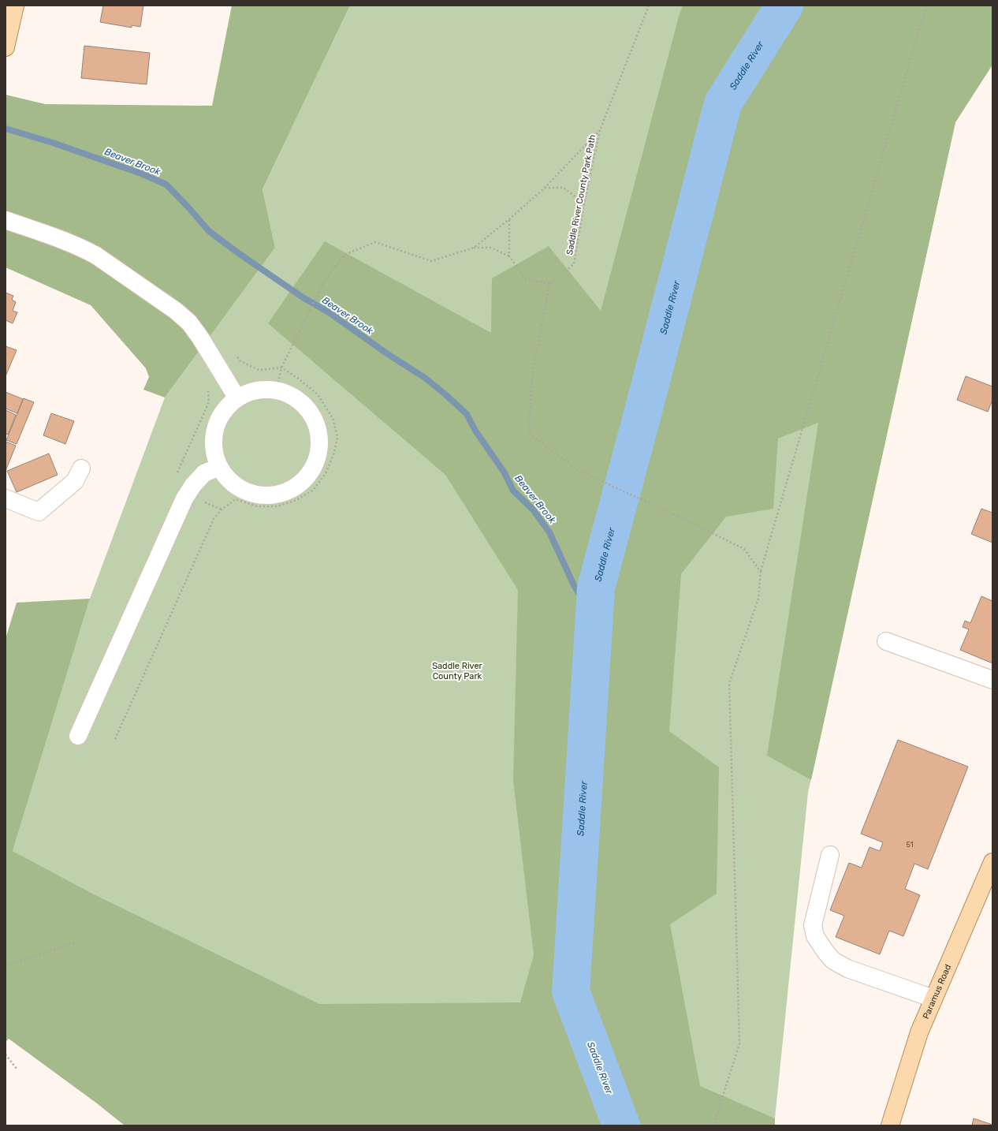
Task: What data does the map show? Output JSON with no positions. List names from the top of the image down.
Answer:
{
  "streets": {
    "main road": ["Paramus Road"],
    "path": ["Saddle River County Park Path"]
  },
  "water": ["Saddle River", "Beaver Brook"],
  "parks": ["Saddle River County Park"],
  "house_numbers": ["51"]
}
